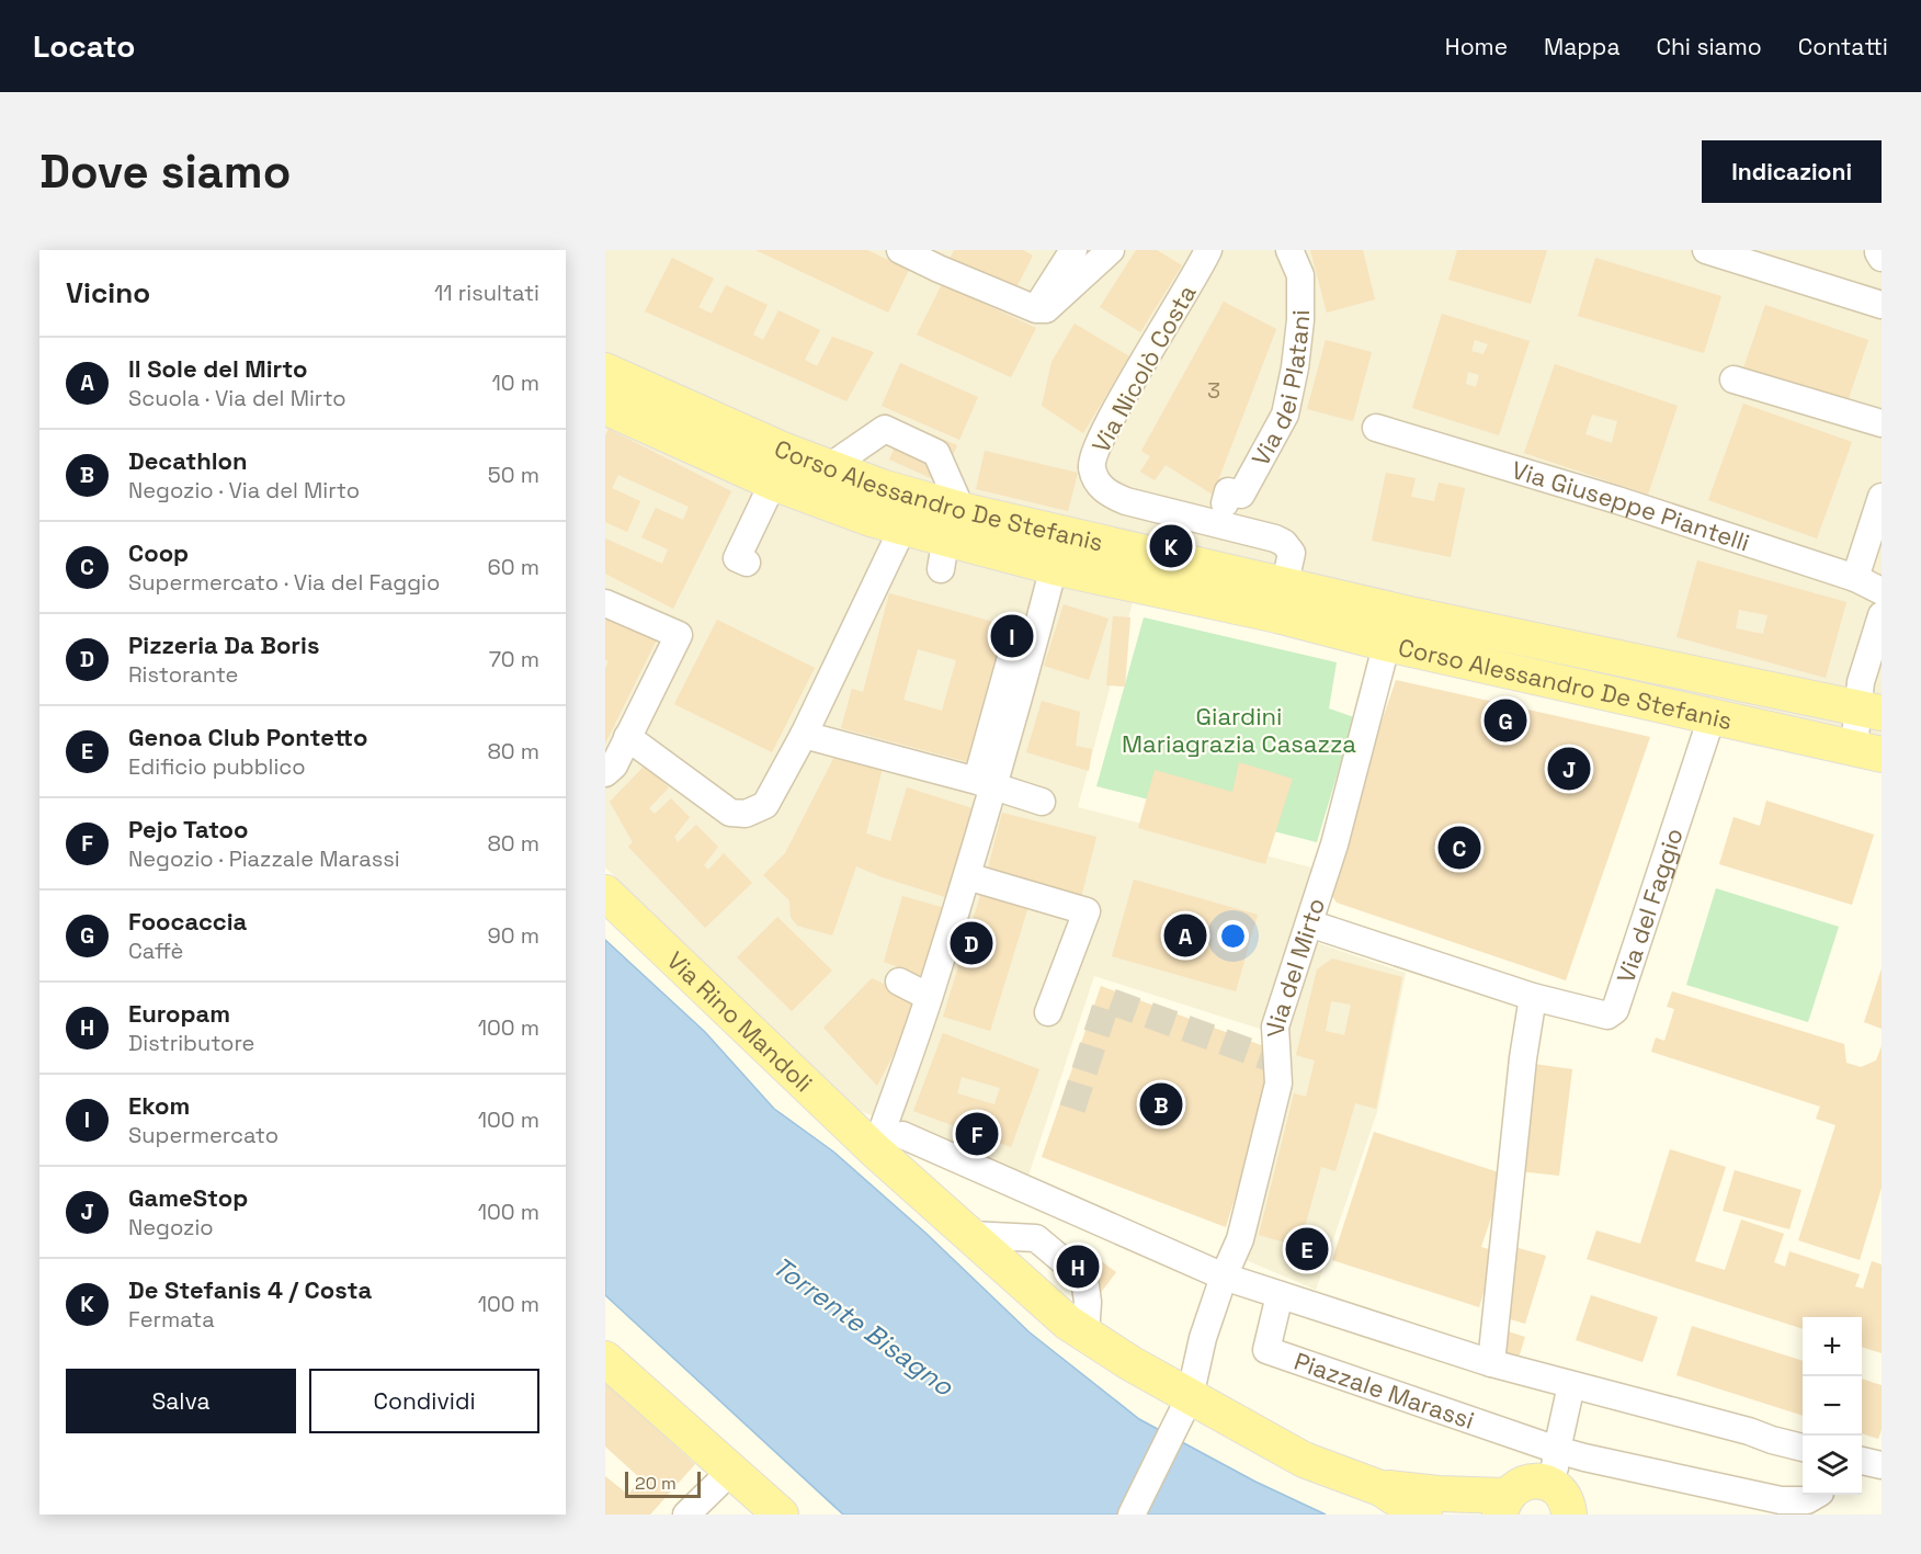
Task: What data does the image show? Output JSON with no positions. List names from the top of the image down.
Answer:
{
  "streets": {
    "main road": ["Corso Alessandro De Stefanis", "Via Rino Mandoli"],
    "street": [
      "Via Nicolò Costa",
      "Via dei Platani",
      "Via Giuseppe Piantelli",
      "Via del Faggio",
      "Via del Mirto",
      "Piazzale Marassi"
    ]
  },
  "crossings": [
    ["Via Nicolò Costa", "Corso Alessandro De Stefanis"],
    ["Corso Alessandro De Stefanis", "Via del Faggio"],
    ["Via del Faggio", "Via del Mirto"]
  ],
  "water": ["Torrente Bisagno"],
  "parks": ["Giardini Mariagrazia Casazza"],
  "house_numbers": ["3"],
  "scale_bar": "20 m",
  "page": {
    "header": "Locato",
    "nav": [
      "Home",
      "Mappa",
      "Chi siamo",
      "Contatti"
    ],
    "buttons": [
      "Indicazioni",
      ["Salva", "Condividi"]
    ],
    "title": "Dove siamo",
    "heading": ["Vicino", "11 risultati"],
    "list": [
      {
        "mark": "A",
        "name": "Il Sole del Mirto",
        "note": "Scuola · Via del Mirto",
        "value": "10 m"
      },
      {
        "mark": "B",
        "name": "Decathlon",
        "note": "Negozio · Via del Mirto",
        "value": "50 m"
      },
      {
        "mark": "C",
        "name": "Coop",
        "note": "Supermercato · Via del Faggio",
        "value": "60 m"
      },
      {
        "mark": "D",
        "name": "Pizzeria Da Boris",
        "note": "Ristorante",
        "value": "70 m"
      },
      {
        "mark": "E",
        "name": "Genoa Club Pontetto",
        "note": "Edificio pubblico",
        "value": "80 m"
      },
      {
        "mark": "F",
        "name": "Pejo Tatoo",
        "note": "Negozio · Piazzale Marassi",
        "value": "80 m"
      },
      {
        "mark": "G",
        "name": "Foocaccia",
        "note": "Caffè",
        "value": "90 m"
      },
      {
        "mark": "H",
        "name": "Europam",
        "note": "Distributore",
        "value": "100 m"
      },
      {
        "mark": "I",
        "name": "Ekom",
        "note": "Supermercato",
        "value": "100 m"
      },
      {
        "mark": "J",
        "name": "GameStop",
        "note": "Negozio",
        "value": "100 m"
      },
      {
        "mark": "K",
        "name": "De Stefanis 4 / Costa",
        "note": "Fermata",
        "value": "100 m"
      }
    ],
    "pins": [
      "K",
      "I",
      "G",
      "J",
      "C",
      "A",
      "D",
      "B",
      "F",
      "E",
      "H"
    ],
    "map_buttons": ["+", "−"],
    "scale": "20 m"
  }
}
